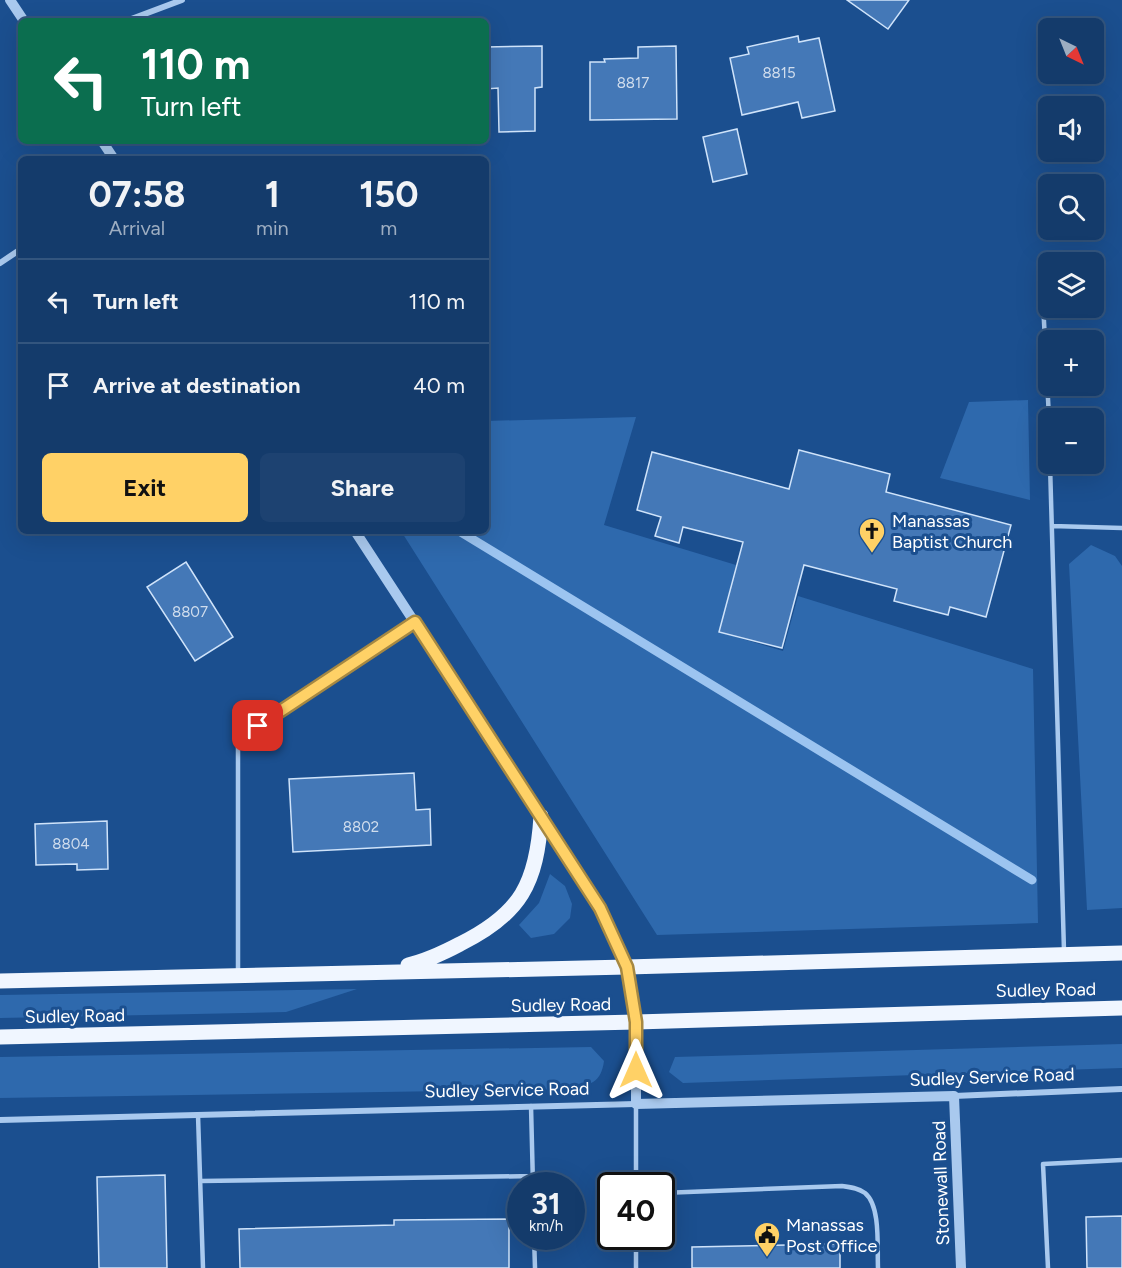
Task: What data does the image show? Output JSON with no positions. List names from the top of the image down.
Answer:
{
  "streets": {
    "main road": ["Sudley Road"],
    "street": ["Sudley Service Road", "Stonewall Road"]
  },
  "crossings": [
    ["Sudley Service Road", "Stonewall Road"]
  ],
  "places": {
    "church": ["Manassas Baptist Church"],
    "public building": ["Manassas Post Office"]
  },
  "house_numbers": [
    "8815",
    "8817",
    "8807",
    "8802",
    "8804"
  ],
  "north": "bottom right",
  "page": {
    "map_buttons": ["+", "−"],
    "turn": ["110 m", "Turn left"],
    "eta": [
      "07:58",
      "Arrival",
      "1",
      "min",
      "150",
      "m"
    ],
    "list": [
      {
        "name": "Turn left",
        "value": "110 m"
      },
      {
        "name": "Arrive at destination",
        "value": "40 m"
      }
    ],
    "buttons": ["Exit", "Share"],
    "speed": "31 km/h",
    "limit": "40"
  }
}
